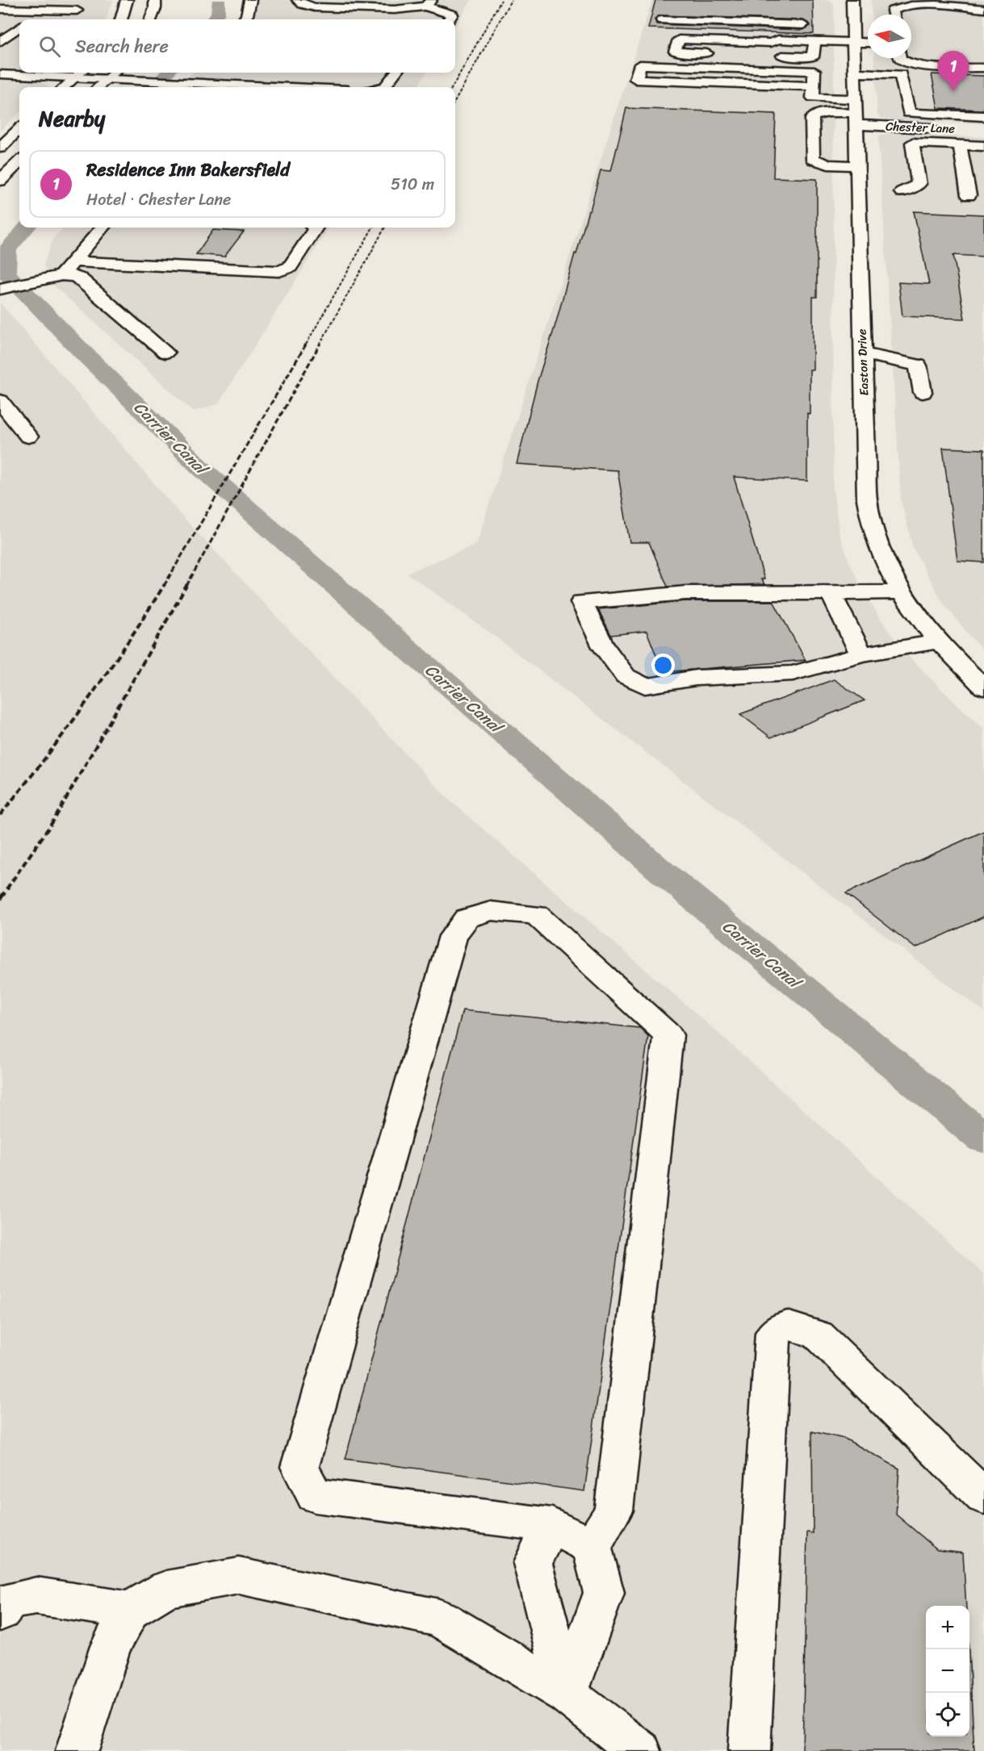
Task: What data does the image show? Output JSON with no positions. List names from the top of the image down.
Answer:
{
  "streets": {
    "street": ["Chester Lane", "Easton Drive"]
  },
  "crossings": [
    ["Chester Lane", "Easton Drive"]
  ],
  "water": ["Carrier Canal"],
  "north": "left",
  "page": {
    "search": "Search here",
    "pins": "1",
    "heading": "Nearby",
    "list": [
      {
        "mark": "1",
        "name": "Residence Inn Bakersfield",
        "note": "Hotel · Chester Lane",
        "value": "510 m"
      }
    ],
    "map_buttons": ["+", "−"]
  }
}
